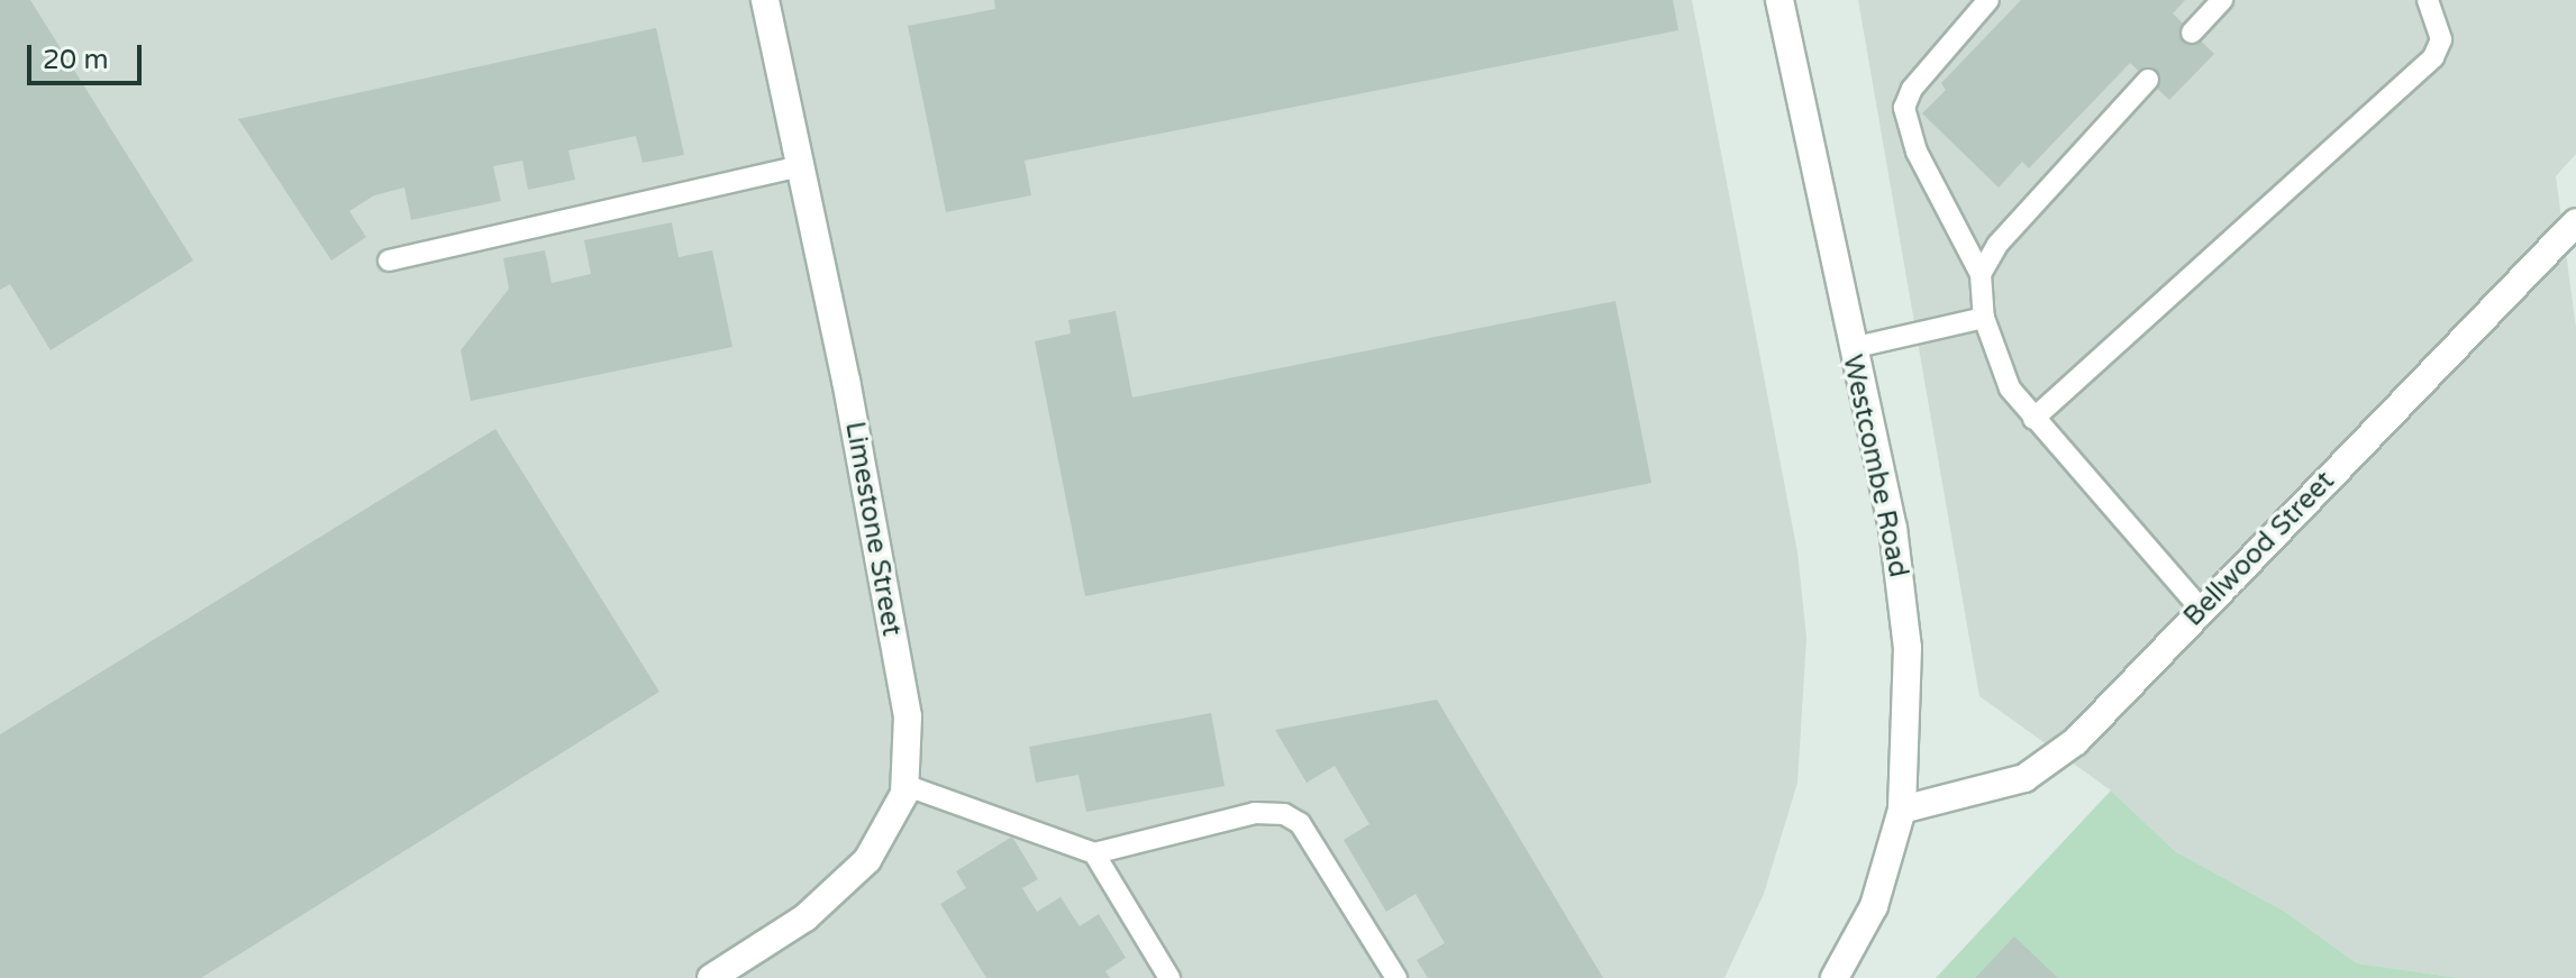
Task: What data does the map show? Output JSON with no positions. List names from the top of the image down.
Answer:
{
  "streets": {
    "street": ["Westcombe Road", "Limestone Street", "Bellwood Street"]
  },
  "crossings": [
    ["Westcombe Road", "Bellwood Street"]
  ],
  "scale_bar": "20 m"
}
